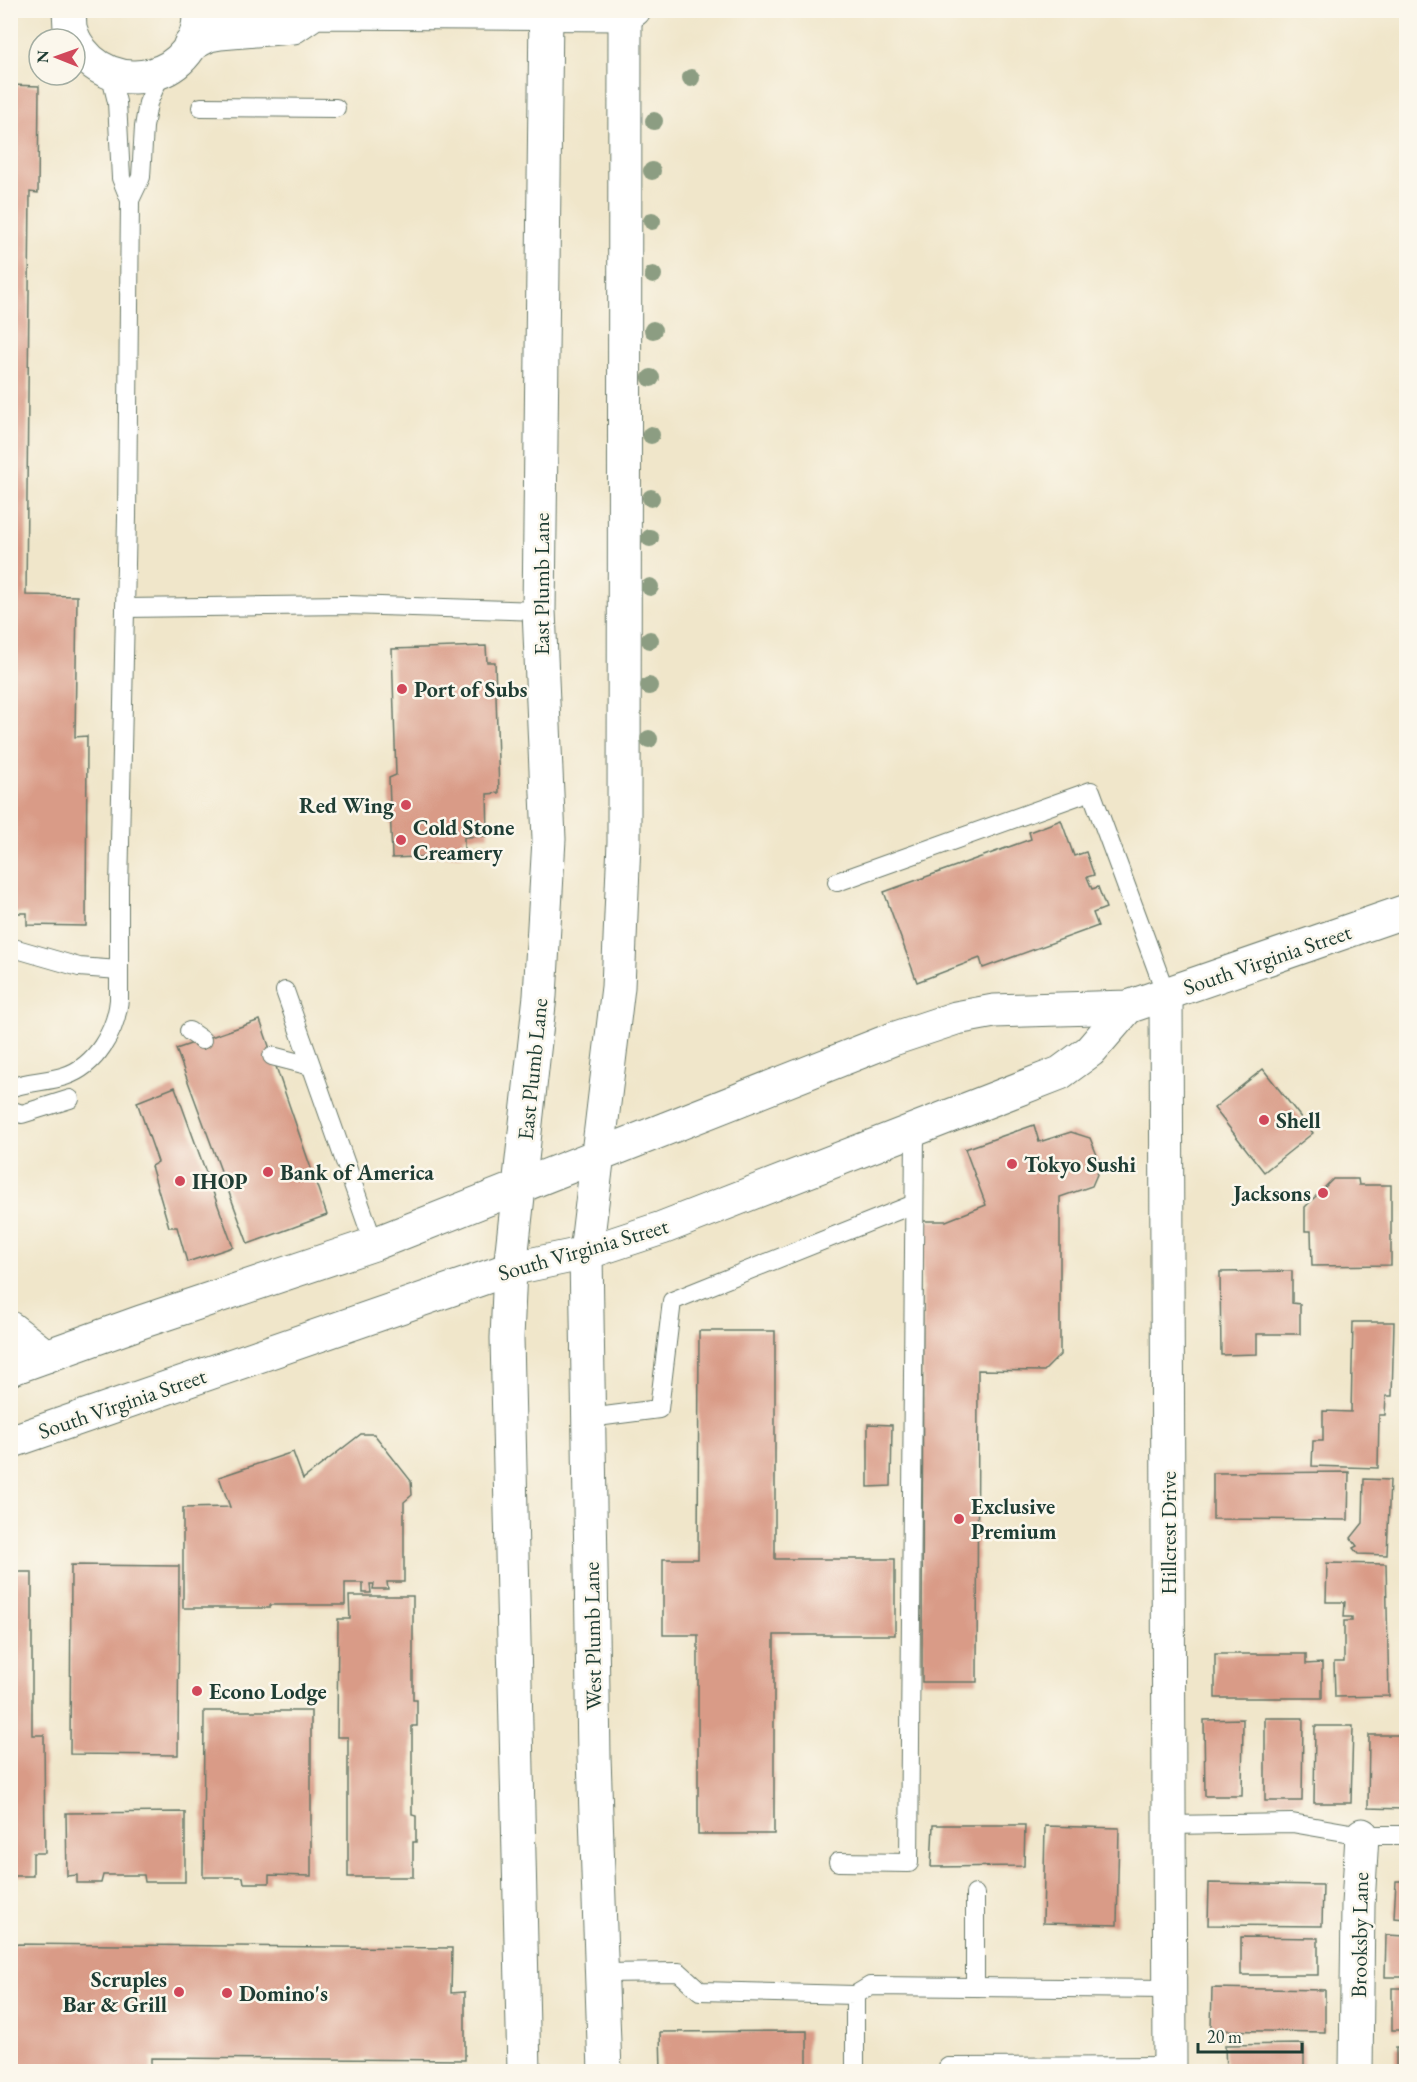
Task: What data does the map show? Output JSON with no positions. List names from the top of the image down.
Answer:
{
  "streets": {
    "main road": [
      "East Plumb Lane",
      "South Virginia Street",
      "Hillcrest Drive",
      "West Plumb Lane",
      "Brooksby Lane"
    ]
  },
  "crossings": [
    ["East Plumb Lane", "South Virginia Street"],
    ["South Virginia Street", "Hillcrest Drive"],
    ["South Virginia Street", "West Plumb Lane"]
  ],
  "places": [
    "Port of Subs",
    "Red Wing",
    "Cold Stone Creamery",
    "Shell",
    "Tokyo Sushi",
    "Bank of America",
    "IHOP",
    "Jacksons",
    "Exclusive Premium",
    "Econo Lodge",
    "Scruples Bar & Grill",
    "Domino's"
  ],
  "scale_bar": "20 m",
  "north": "left"
}
